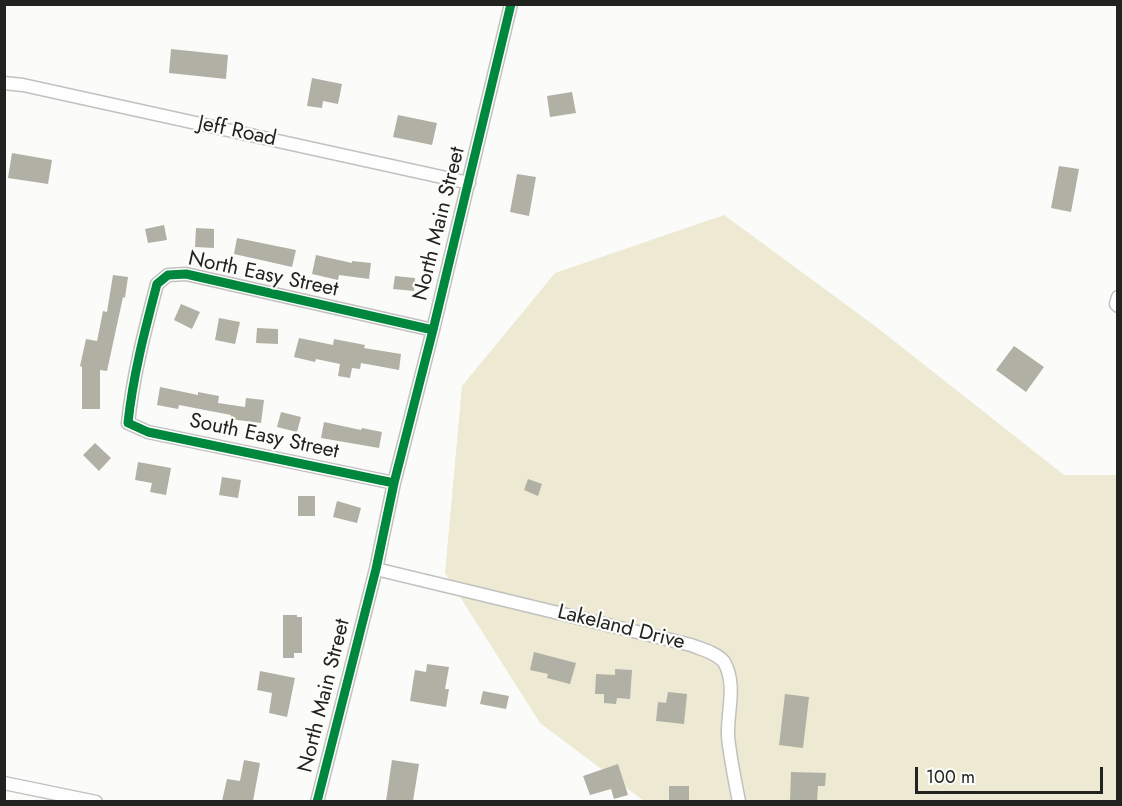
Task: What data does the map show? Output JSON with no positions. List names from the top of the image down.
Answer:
{
  "streets": {
    "street": [
      "Jeff Road",
      "North Main Street",
      "North Easy Street",
      "South Easy Street",
      "Lakeland Drive"
    ]
  },
  "crossings": [
    ["Jeff Road", "North Main Street"],
    ["North Main Street", "North Easy Street"],
    ["North Main Street", "South Easy Street"],
    ["North Main Street", "Lakeland Drive"],
    ["North Easy Street", "South Easy Street"]
  ],
  "scale_bar": "100 m"
}
